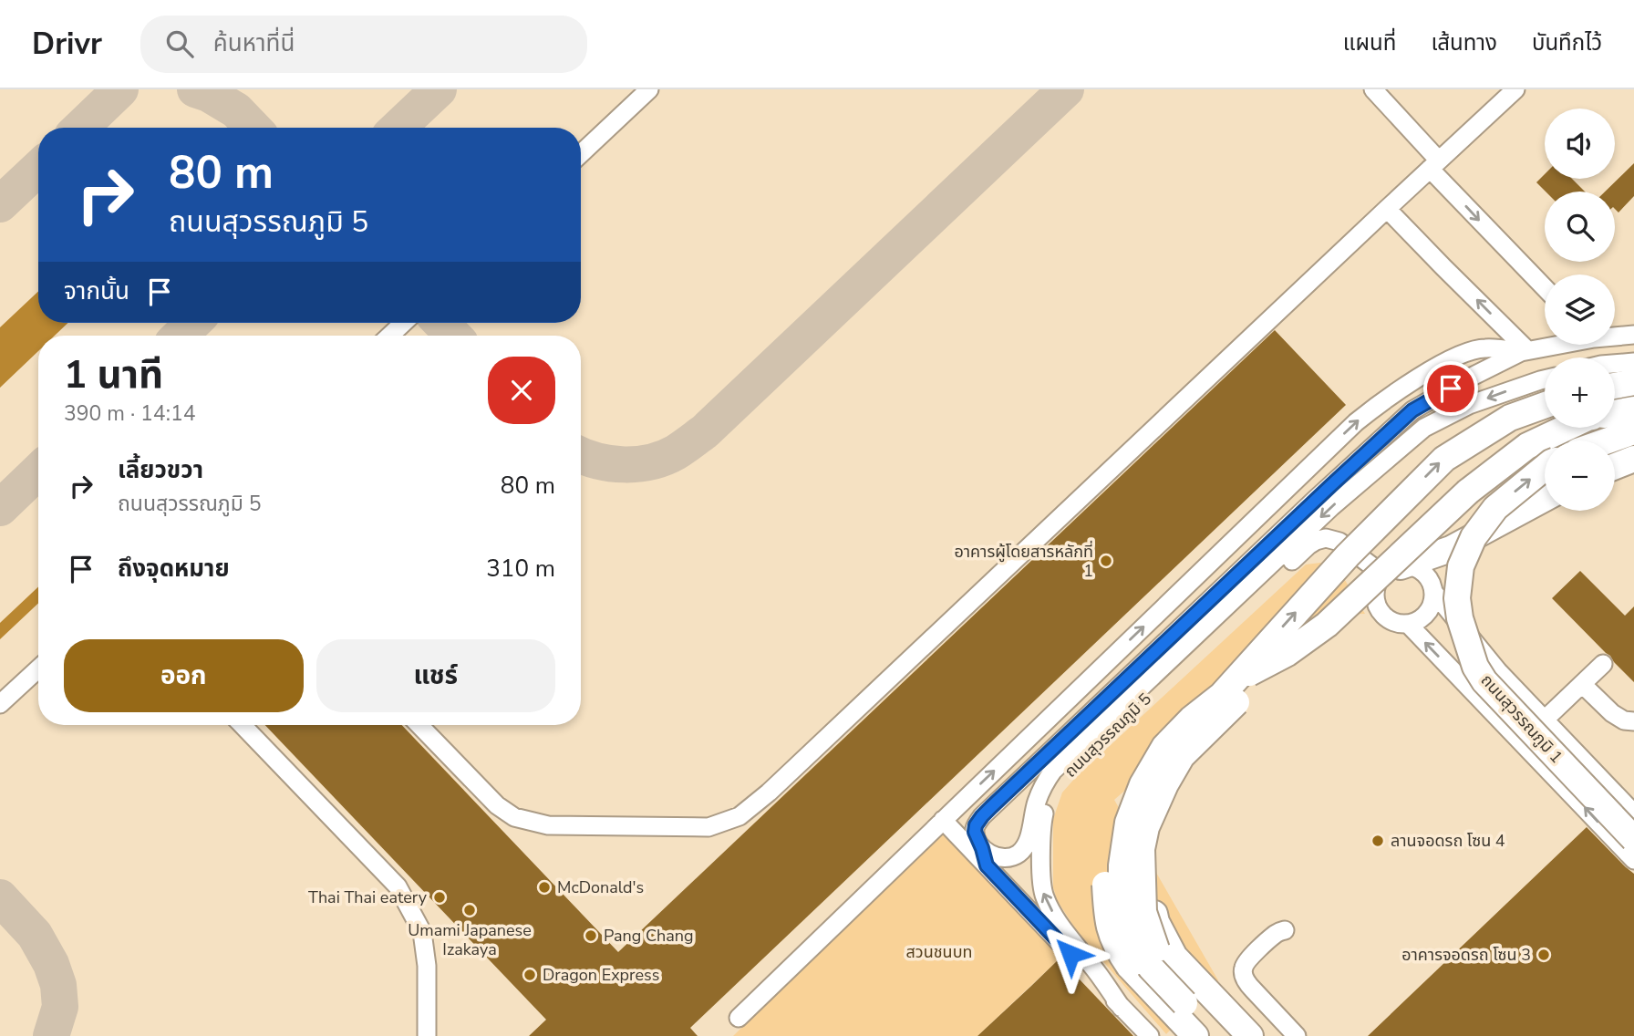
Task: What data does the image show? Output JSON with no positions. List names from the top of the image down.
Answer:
{
  "streets": {
    "highway": ["ถนนสุวรรณภูมิ 1"],
    "street": ["ถนนสุวรรณภูมิ 5"]
  },
  "one_way": ["ถนนสุวรรณภูมิ 1"],
  "parks": ["สวนชนบท"],
  "places": [
    "อาคารผู้โดยสารหลักที่ 1",
    "ลานจอดรถ โซน 4",
    "McDonald's",
    "Thai Thai eatery",
    "Umami Japanese Izakaya",
    "Pang Chang",
    "อาคารจอดรถ โซน 3",
    "Dragon Express"
  ],
  "page": {
    "header": "Drivr",
    "search": "ค้นหาที่นี่",
    "nav": ["แผนที่", "เส้นทาง", "บันทึกไว้"],
    "map_buttons": ["+", "−"],
    "turn": ["80 m", "ถนนสุวรรณภูมิ 5"],
    "then": "จากนั้น",
    "heading": ["1 นาที", "390 m · 14:14"],
    "list": [
      {
        "name": "เลี้ยวขวา",
        "note": "ถนนสุวรรณภูมิ 5",
        "value": "80 m"
      },
      {
        "name": "ถึงจุดหมาย",
        "value": "310 m"
      }
    ],
    "buttons": ["ออก", "แชร์"]
  }
}
